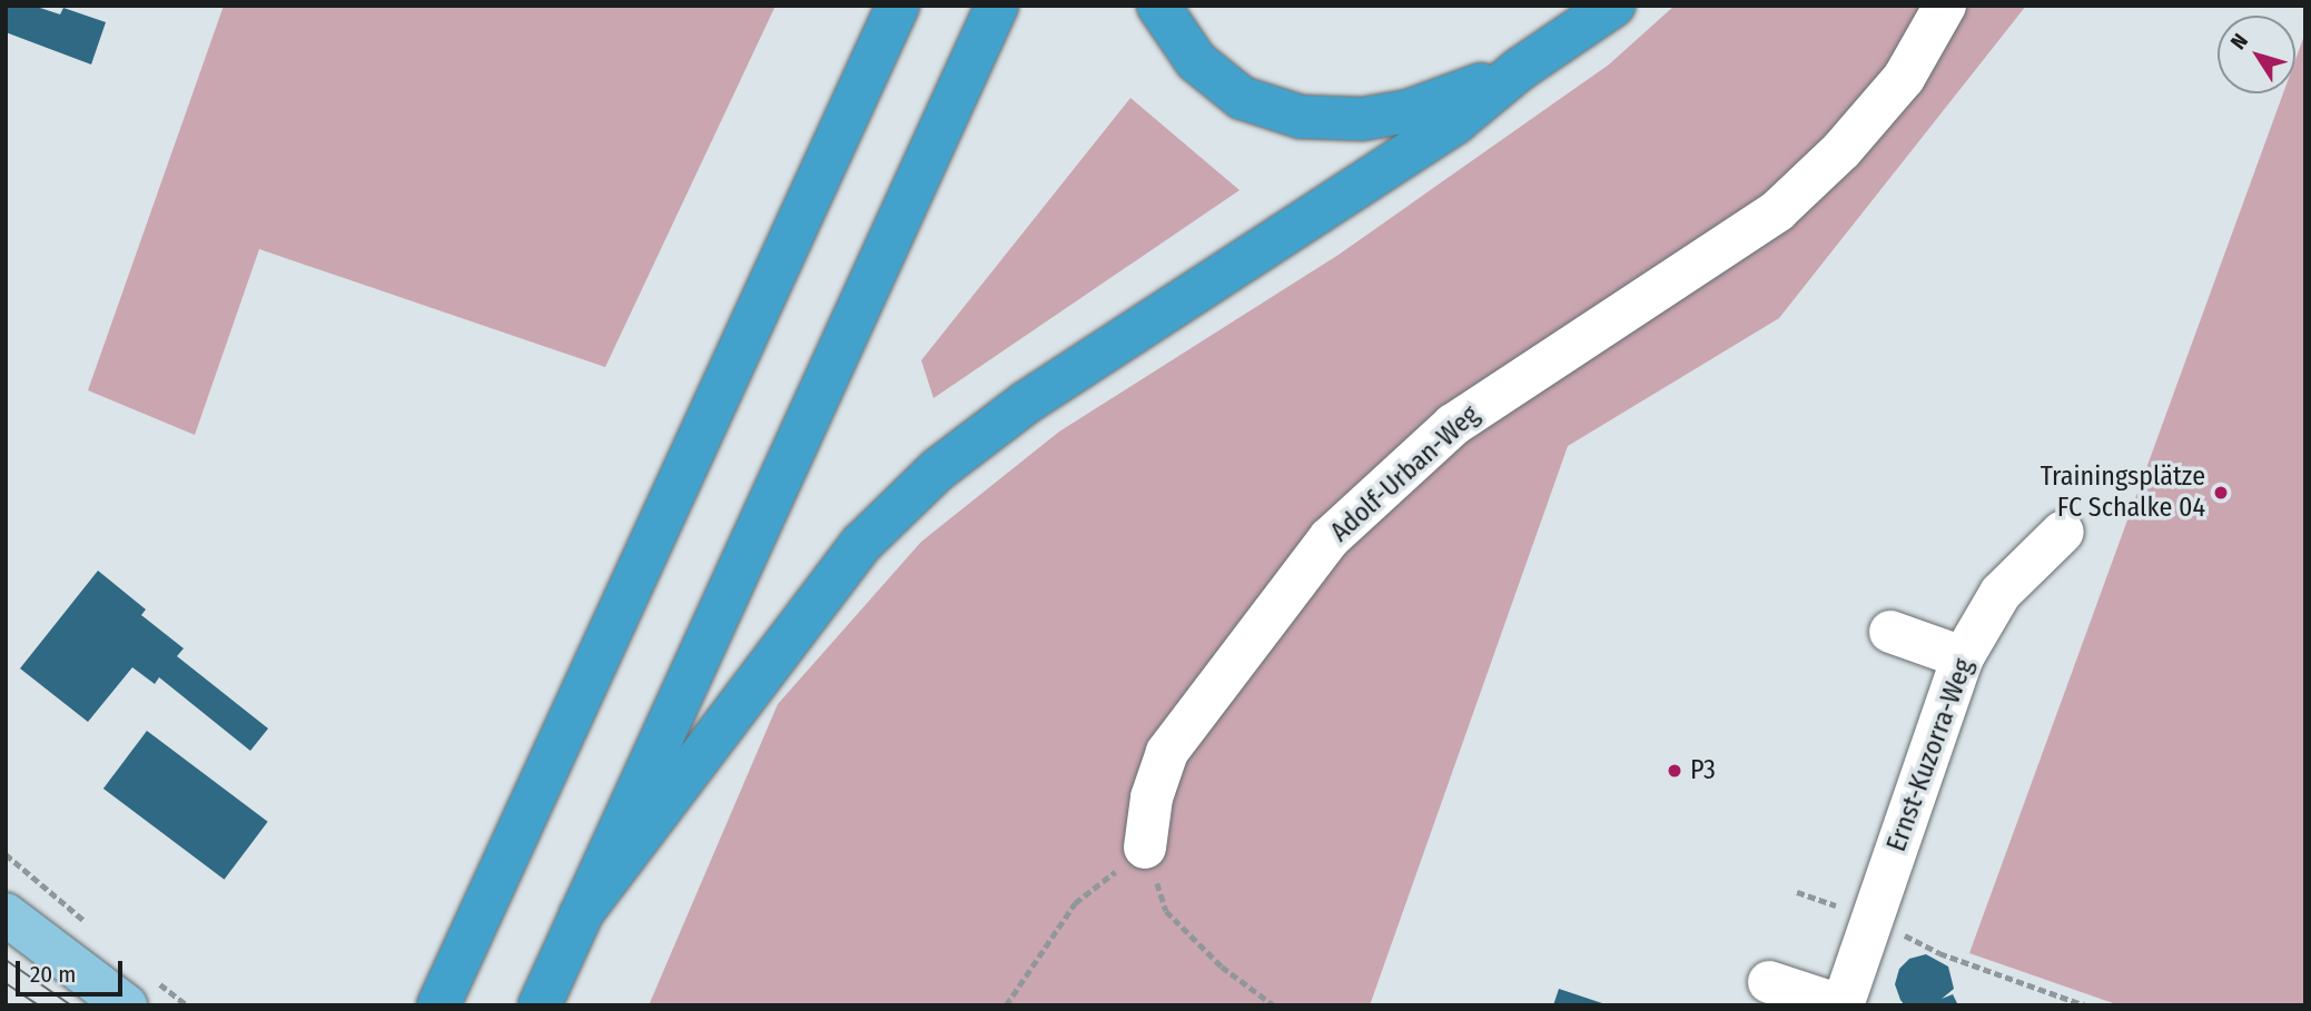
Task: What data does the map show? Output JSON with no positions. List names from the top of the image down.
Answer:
{
  "streets": {
    "street": ["Adolf-Urban-Weg", "Ernst-Kuzorra-Weg"]
  },
  "places": ["Trainingsplätze FC Schalke 04", "P3"],
  "scale_bar": "20 m",
  "north": "top left"
}
